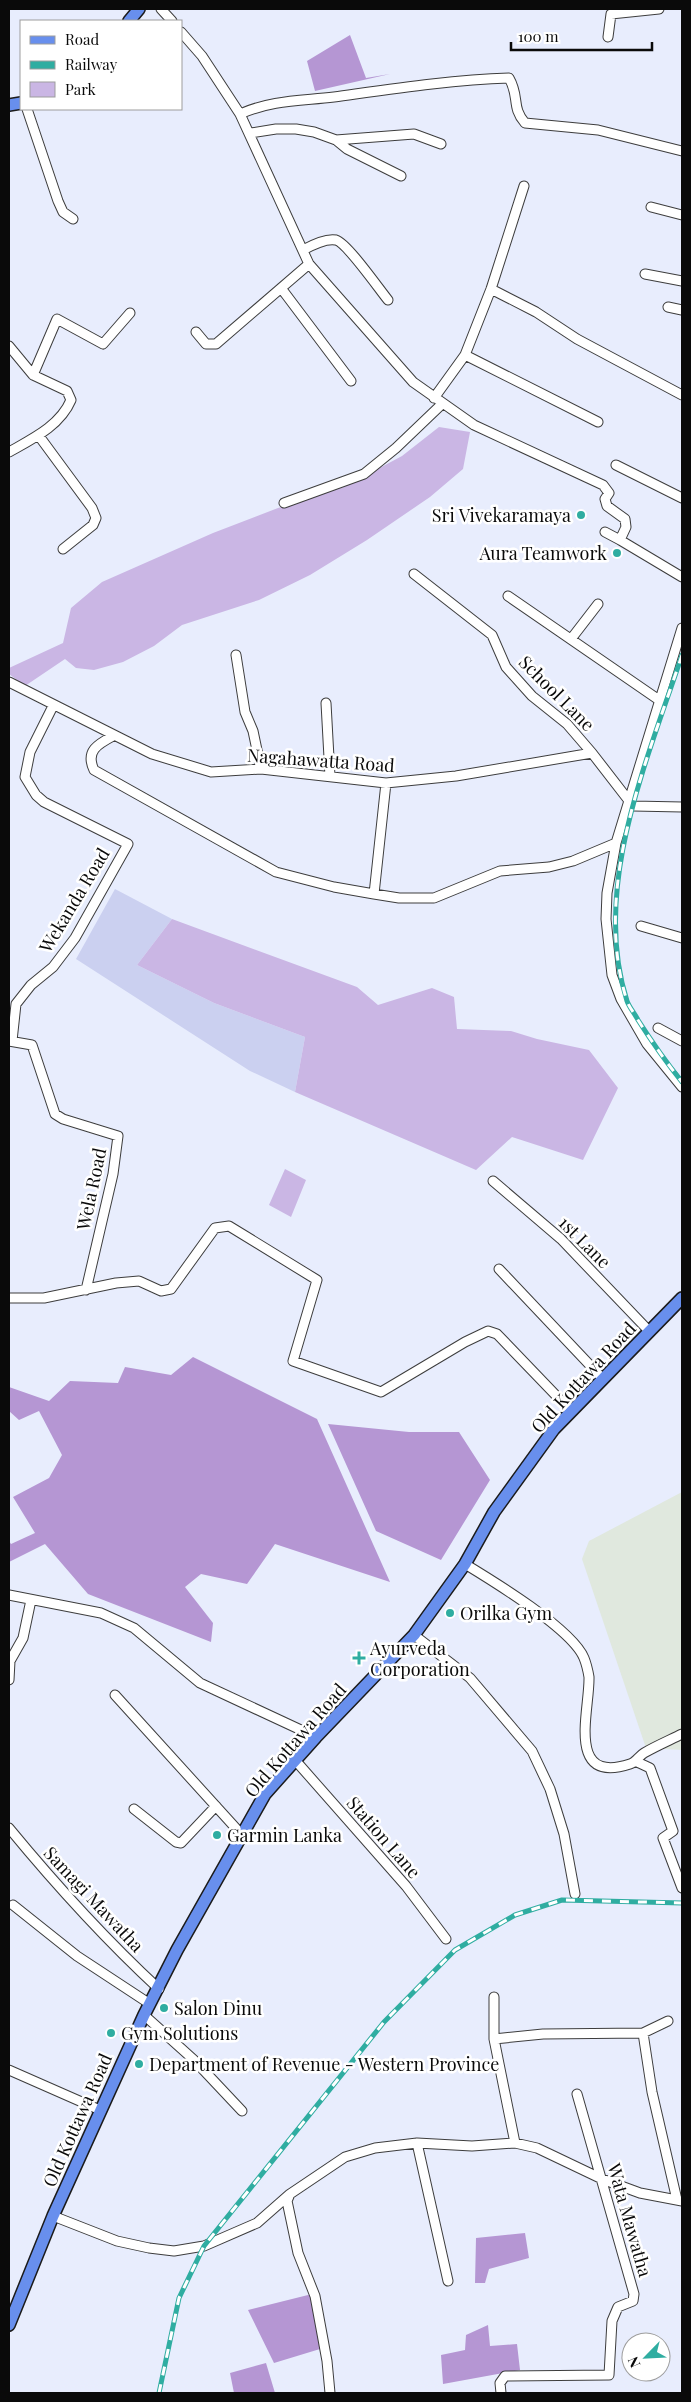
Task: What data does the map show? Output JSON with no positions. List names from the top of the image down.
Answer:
{
  "streets": {
    "main road": ["Old Kottawa Road"],
    "street": [
      "School Lane",
      "Nagahawatta Road",
      "Wekanda Road",
      "Wela Road",
      "1st Lane",
      "Station Lane",
      "Samagi Mawatha",
      "Wata Mawatha"
    ]
  },
  "crossings": [
    ["School Lane", "Nagahawatta Road"],
    ["Nagahawatta Road", "Wekanda Road"],
    ["Wekanda Road", "Wela Road"],
    ["1st Lane", "Old Kottawa Road"],
    ["Old Kottawa Road", "Station Lane"],
    ["Old Kottawa Road", "Samagi Mawatha"]
  ],
  "places": {
    "other": [
      "Sri Vivekaramaya",
      "Aura Teamwork",
      "Orilka Gym",
      "Garmin Lanka",
      "Salon Dinu",
      "Gym Solutions",
      "Department of Revenue - Western Province"
    ],
    "health": ["Ayurveda Corporation"]
  },
  "legend": ["Road", "Railway", "Park"],
  "scale_bar": "100 m",
  "north": "bottom left"
}
